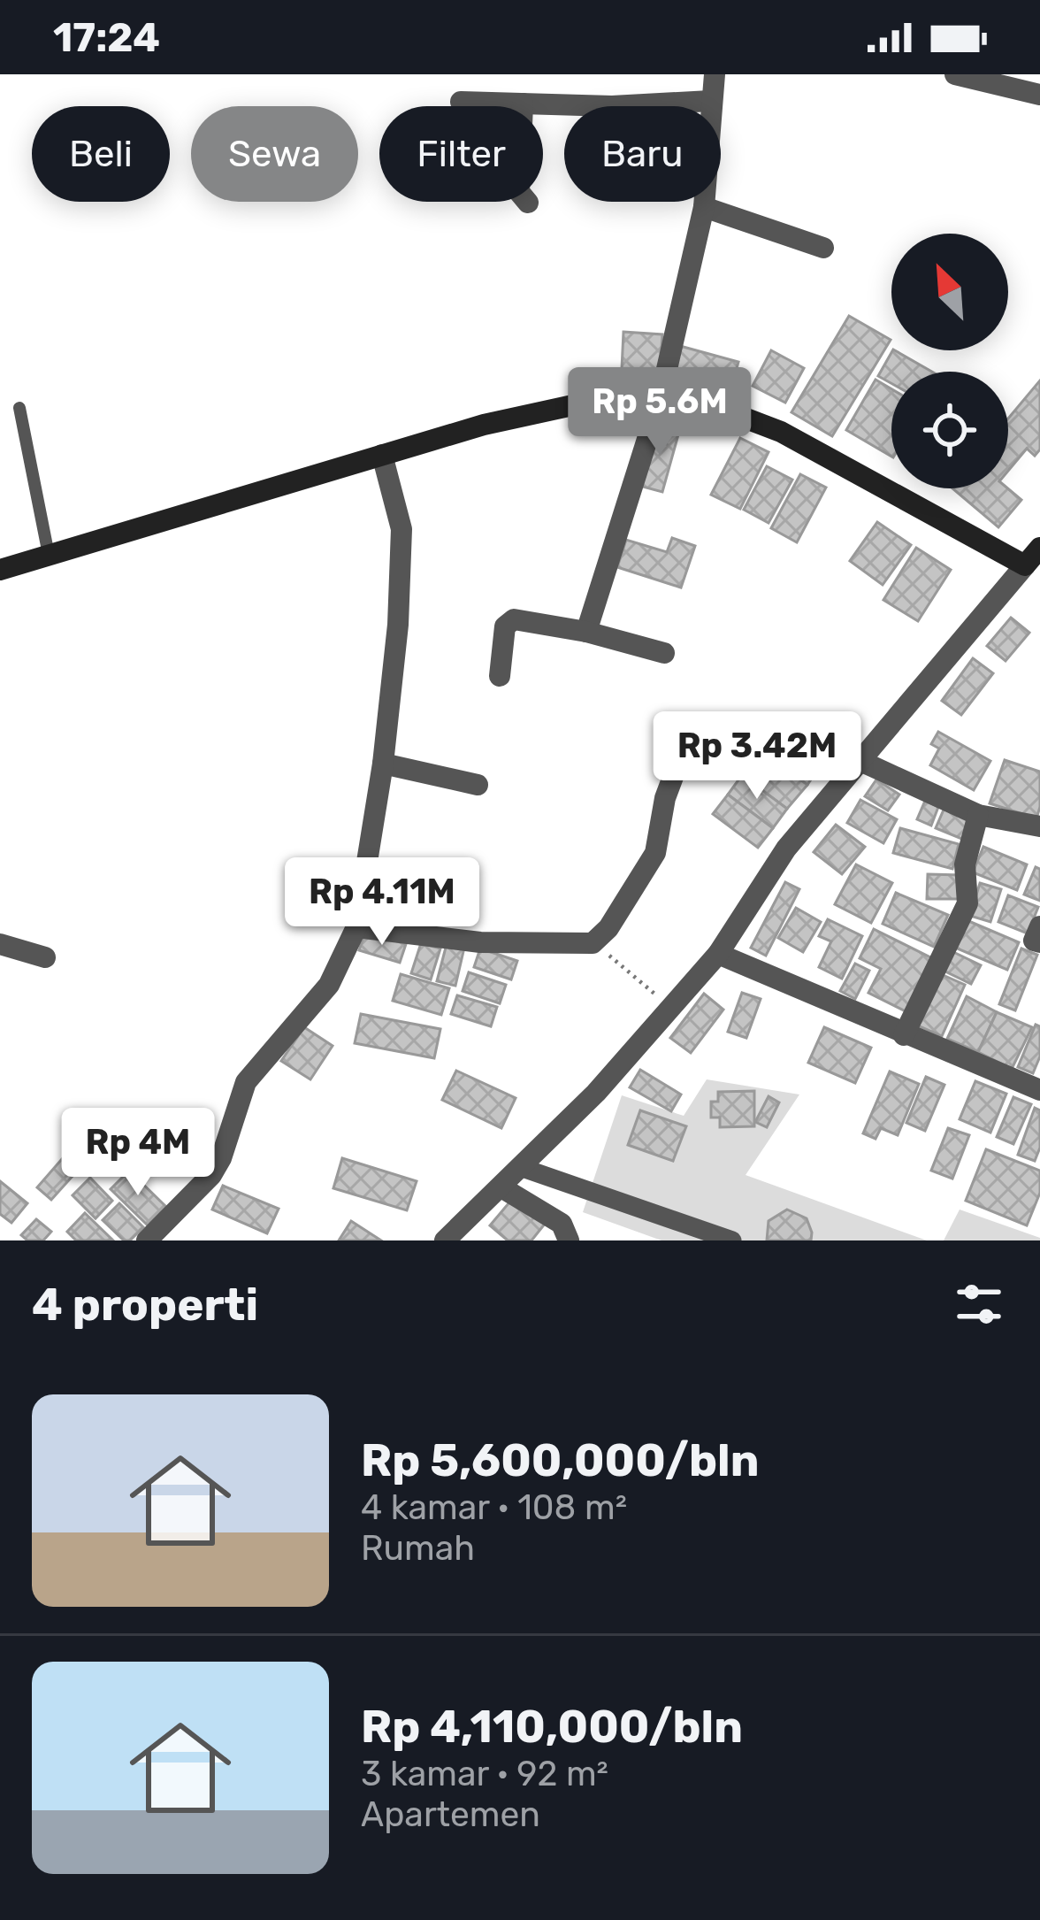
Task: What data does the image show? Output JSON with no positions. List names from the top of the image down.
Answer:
{
  "north": "top left",
  "page": {
    "status": "17:24",
    "chip": [
      "Beli",
      "Sewa",
      "Filter",
      "Baru"
    ],
    "price": [
      "Rp 5.6M",
      "Rp 3.42M",
      "Rp 4.11M",
      "Rp 4M"
    ],
    "heading": "4 properti",
    "list": [
      {
        "name": "Rp 5,600,000/bln",
        "note": "4 kamar · 108 m² · Rumah"
      },
      {
        "name": "Rp 4,110,000/bln",
        "note": "3 kamar · 92 m² · Apartemen"
      }
    ]
  }
}
